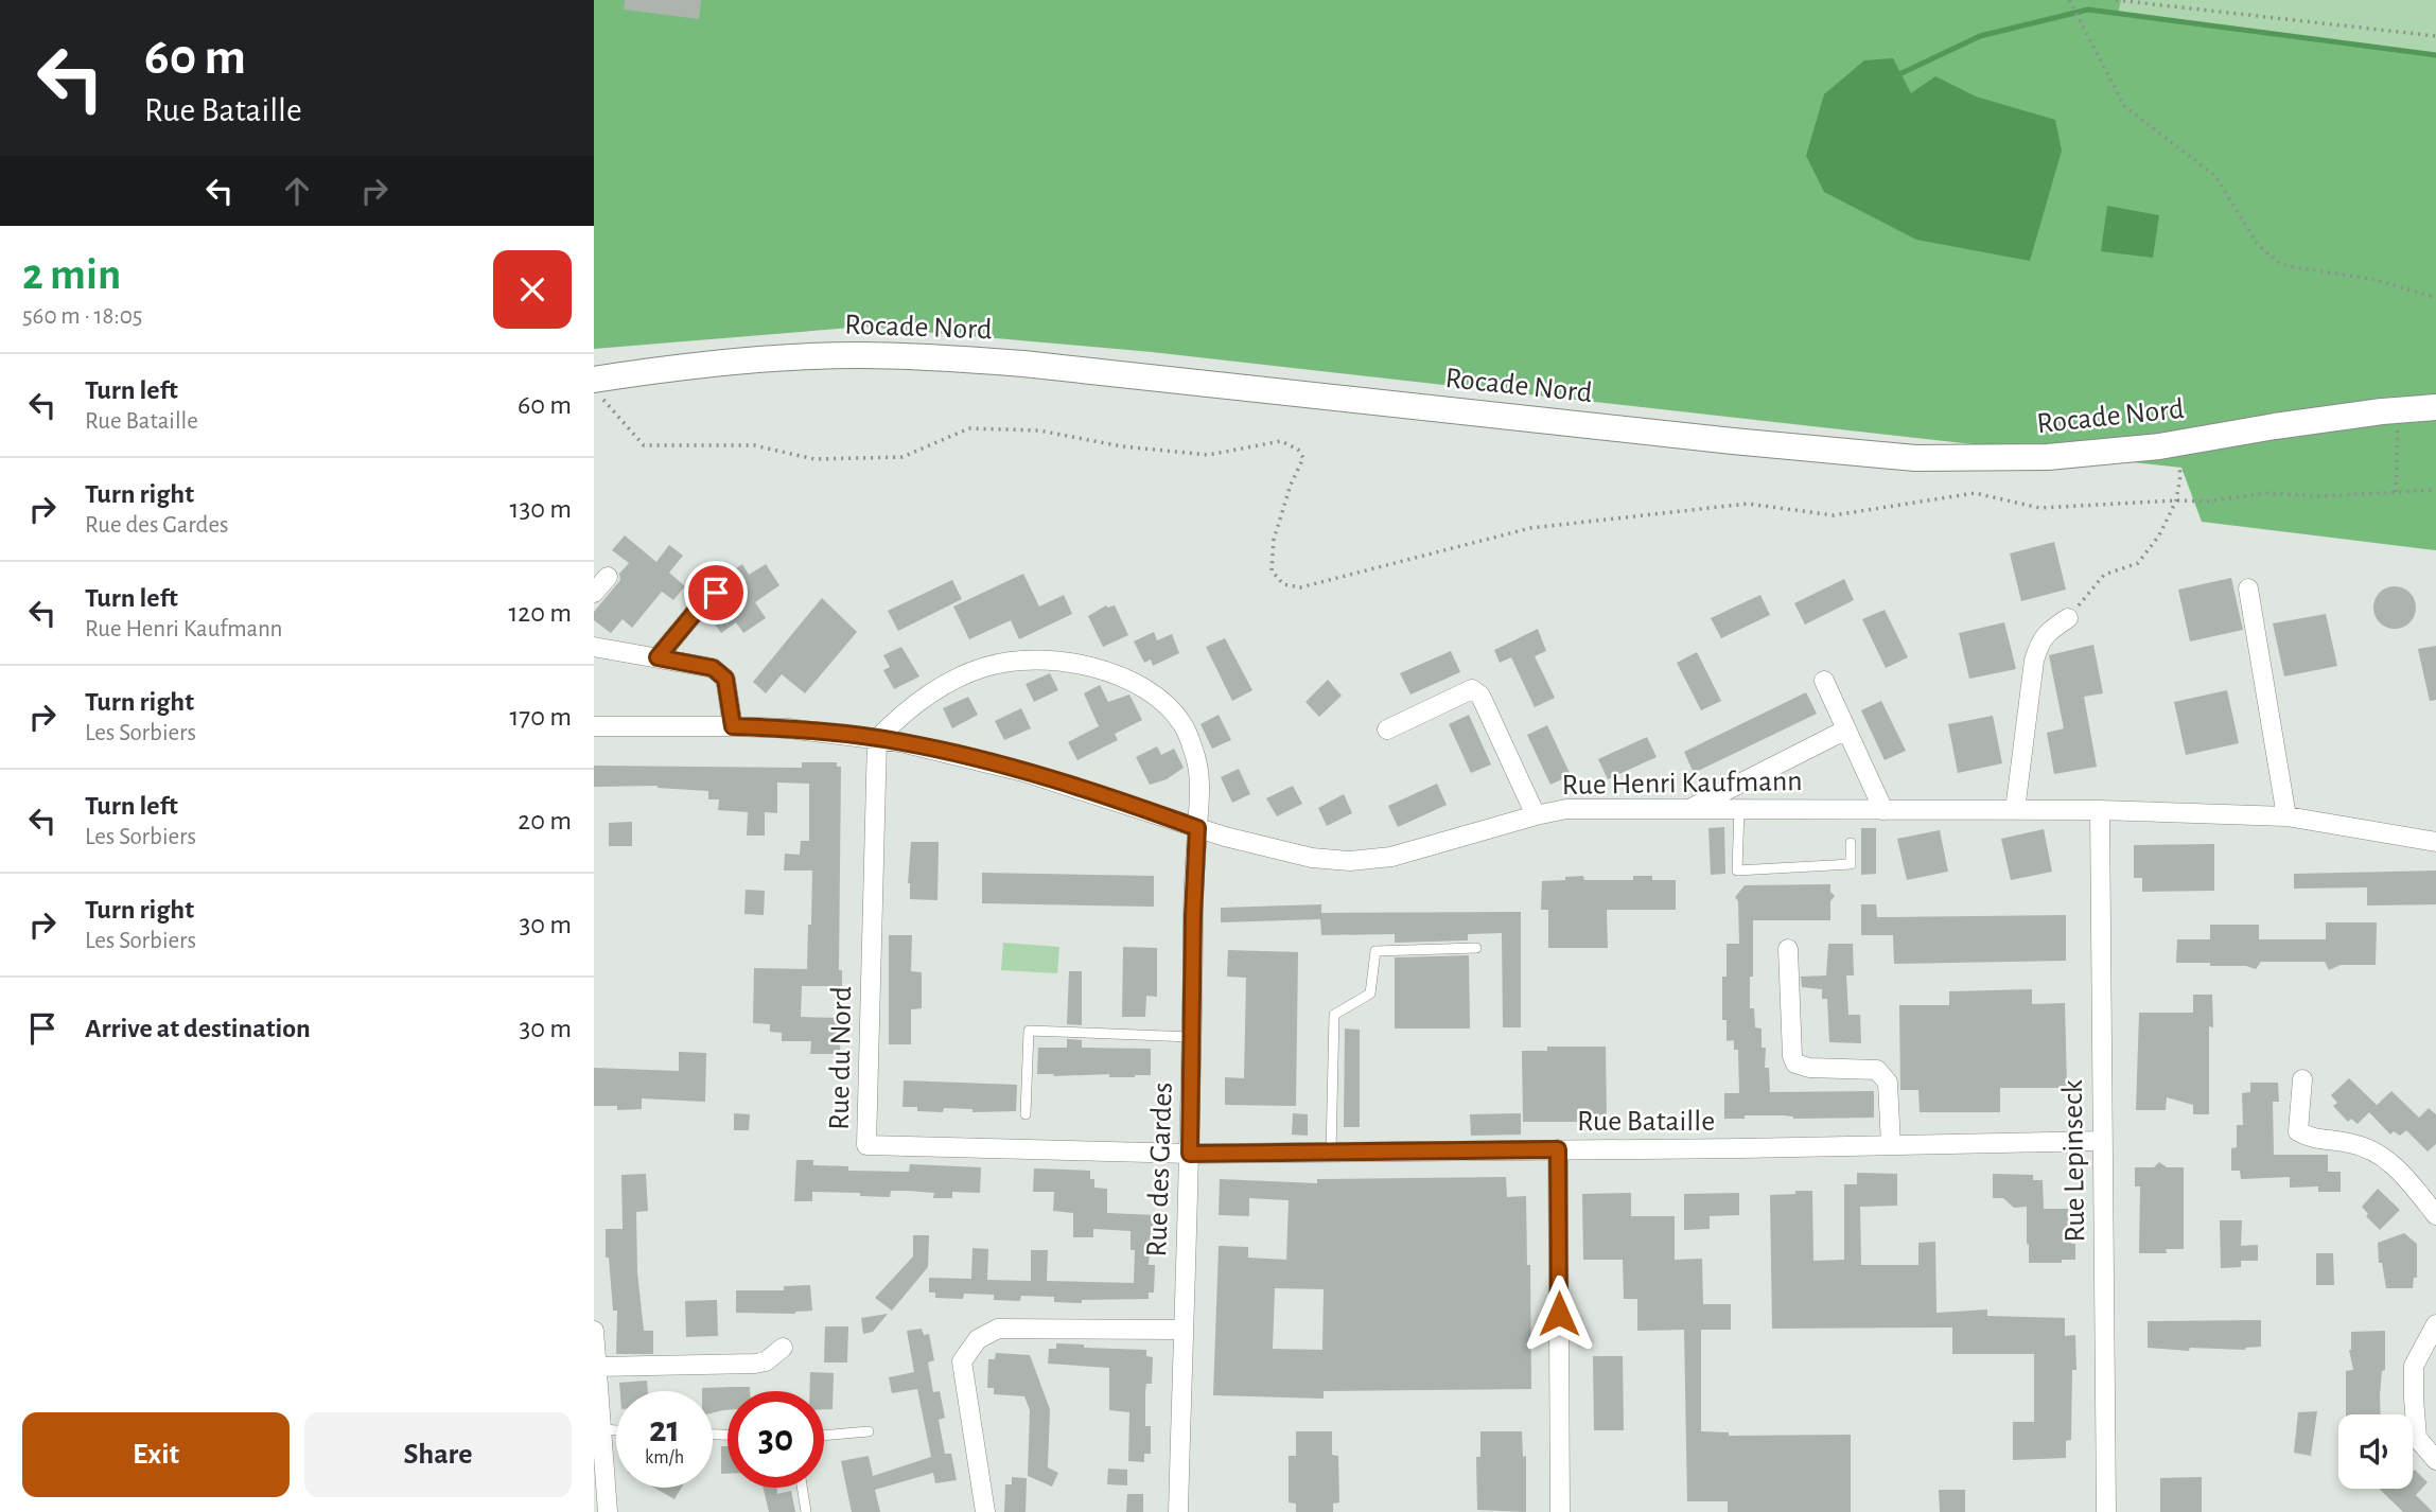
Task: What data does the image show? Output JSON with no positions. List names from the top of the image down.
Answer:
{
  "streets": {
    "main road": ["Rocade Nord"],
    "street": [
      "Rue Henri Kaufmann",
      "Rue du Nord",
      "Rue Bataille",
      "Rue Lepinseck",
      "Rue des Gardes"
    ]
  },
  "crossings": [
    ["Rue Henri Kaufmann", "Rue du Nord"],
    ["Rue Henri Kaufmann", "Rue Lepinseck"],
    ["Rue Henri Kaufmann", "Rue des Gardes"],
    ["Rue du Nord", "Rue Bataille"],
    ["Rue du Nord", "Rue des Gardes"],
    ["Rue Bataille", "Rue Lepinseck"],
    ["Rue Bataille", "Rue des Gardes"]
  ],
  "page": {
    "turn": ["60 m", "Rue Bataille"],
    "heading": ["2 min", "560 m · 18:05"],
    "list": [
      {
        "name": "Turn left",
        "note": "Rue Bataille",
        "value": "60 m"
      },
      {
        "name": "Turn right",
        "note": "Rue des Gardes",
        "value": "130 m"
      },
      {
        "name": "Turn left",
        "note": "Rue Henri Kaufmann",
        "value": "120 m"
      },
      {
        "name": "Turn right",
        "note": "Les Sorbiers",
        "value": "170 m"
      },
      {
        "name": "Turn left",
        "note": "Les Sorbiers",
        "value": "20 m"
      },
      {
        "name": "Turn right",
        "note": "Les Sorbiers",
        "value": "30 m"
      },
      {
        "name": "Arrive at destination",
        "value": "30 m"
      }
    ],
    "speed": "21 km/h",
    "limit": "30",
    "buttons": ["Exit", "Share"]
  }
}
